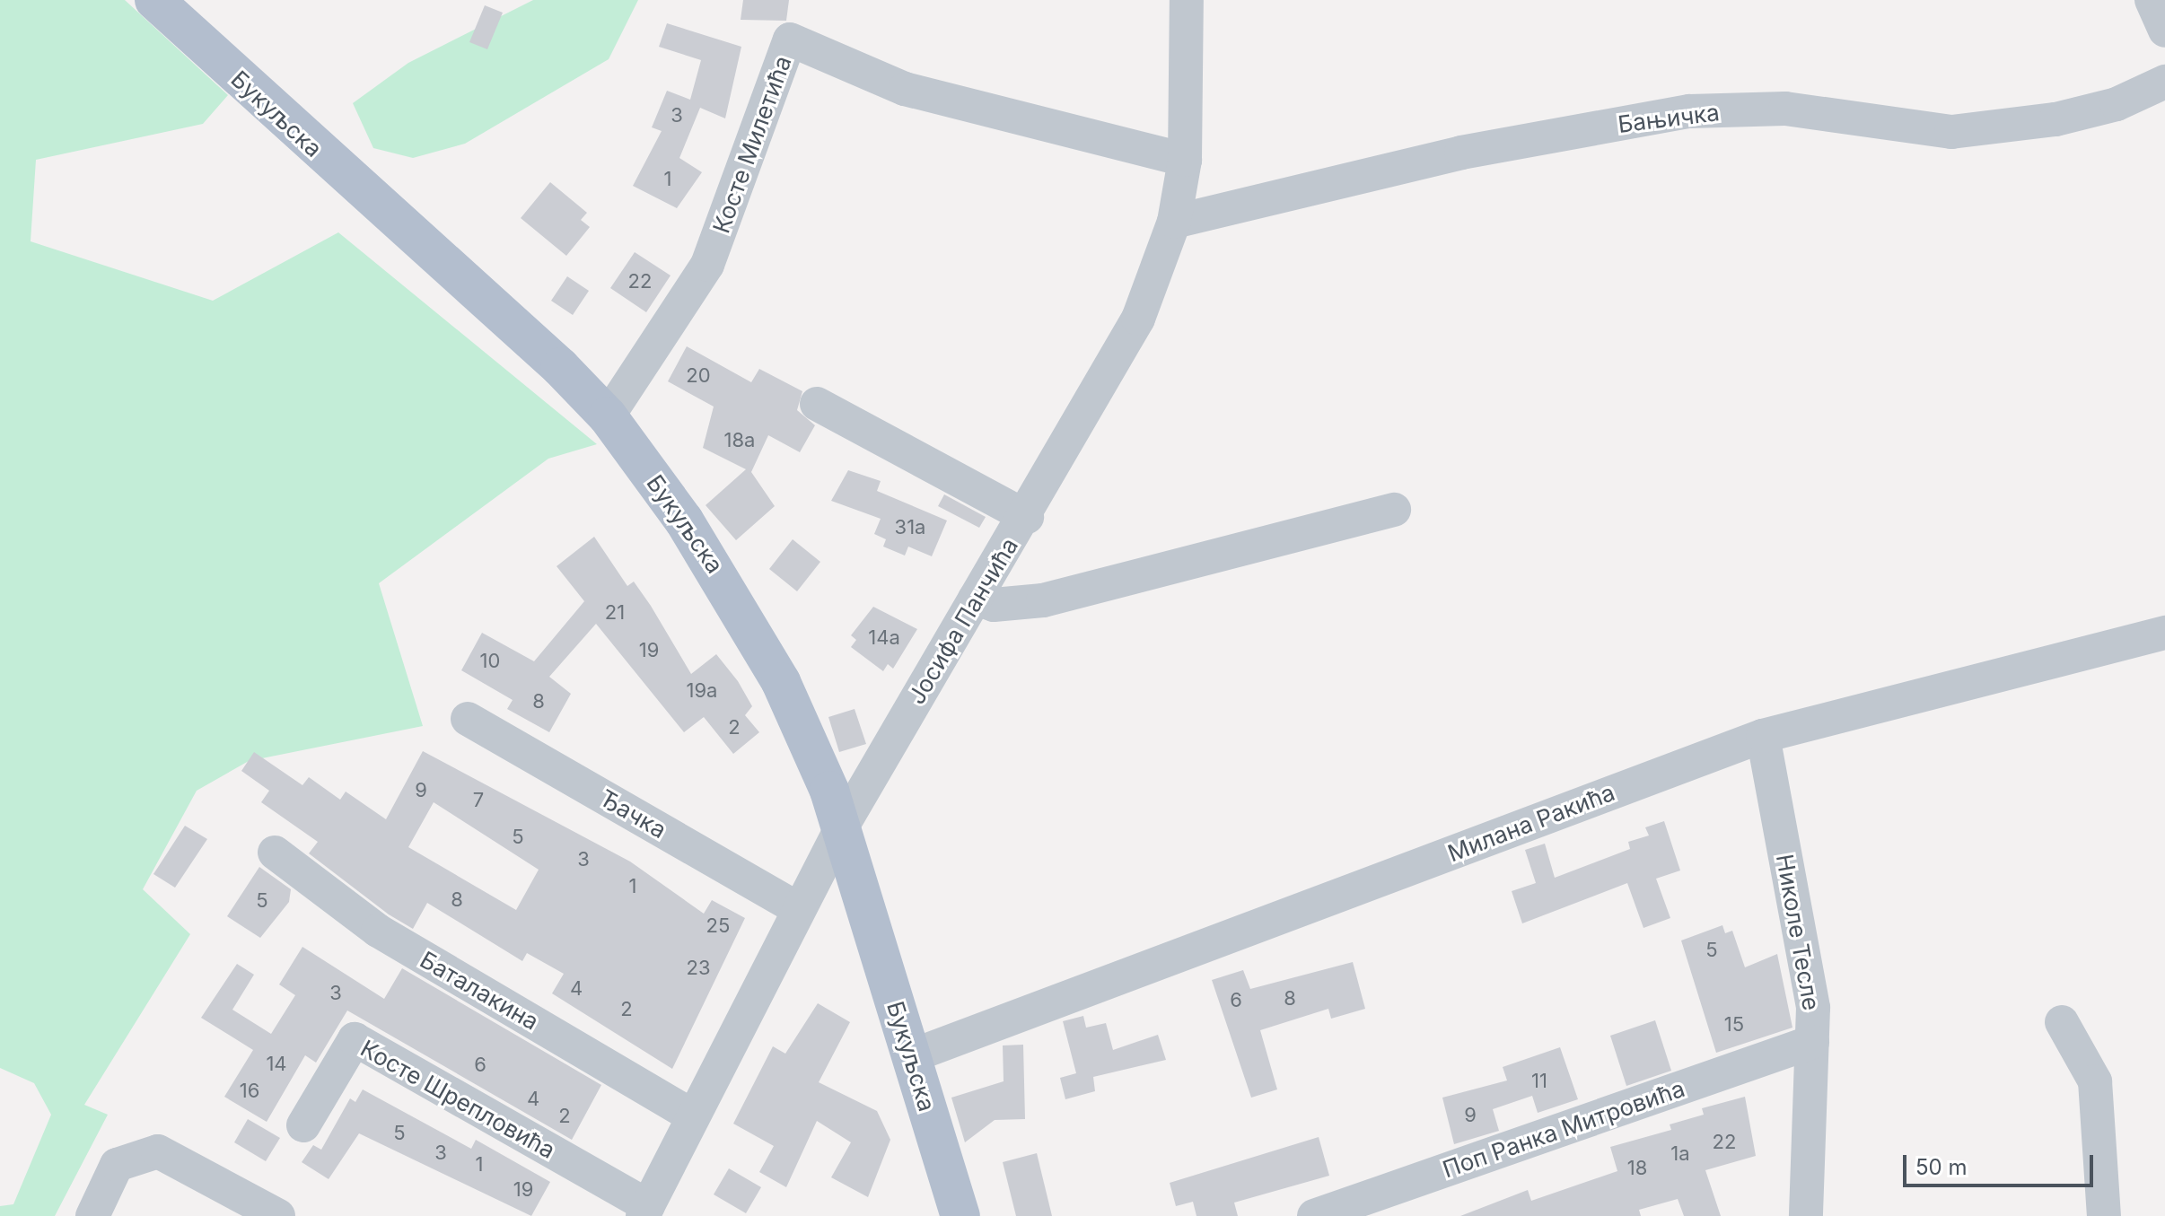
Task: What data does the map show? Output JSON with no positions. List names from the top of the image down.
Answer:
{
  "streets": {
    "main road": ["Букуљска"],
    "street": [
      "Бањичка",
      "Косте Милетића",
      "Јосифа Панчића",
      "Ђачка",
      "Милана Ракића",
      "Николе Тесле",
      "Баталакина",
      "Косте Шрепловића",
      "Поп Ранка Митровића"
    ]
  },
  "crossings": [
    ["Букуљска", "Косте Милетића"],
    ["Букуљска", "Јосифа Панчића"],
    ["Букуљска", "Милана Ракића"],
    ["Бањичка", "Јосифа Панчића"],
    ["Косте Милетића", "Јосифа Панчића"],
    ["Јосифа Панчића", "Ђачка"],
    ["Јосифа Панчића", "Баталакина"],
    ["Јосифа Панчића", "Косте Шрепловића"],
    ["Милана Ракића", "Николе Тесле"],
    ["Николе Тесле", "Поп Ранка Митровића"]
  ],
  "house_numbers": [
    "3",
    "1",
    "22",
    "20",
    "18a",
    "31a",
    "21",
    "14a",
    "19",
    "10",
    "19a",
    "8",
    "2",
    "9",
    "7",
    "5",
    "3",
    "1",
    "8",
    "5",
    "25",
    "5",
    "23",
    "4",
    "3",
    "8",
    "6",
    "2",
    "15",
    "14",
    "6",
    "11",
    "16",
    "4",
    "9",
    "2",
    "5",
    "22",
    "3",
    "1a",
    "1",
    "18",
    "19"
  ],
  "scale_bar": "50 m"
}
